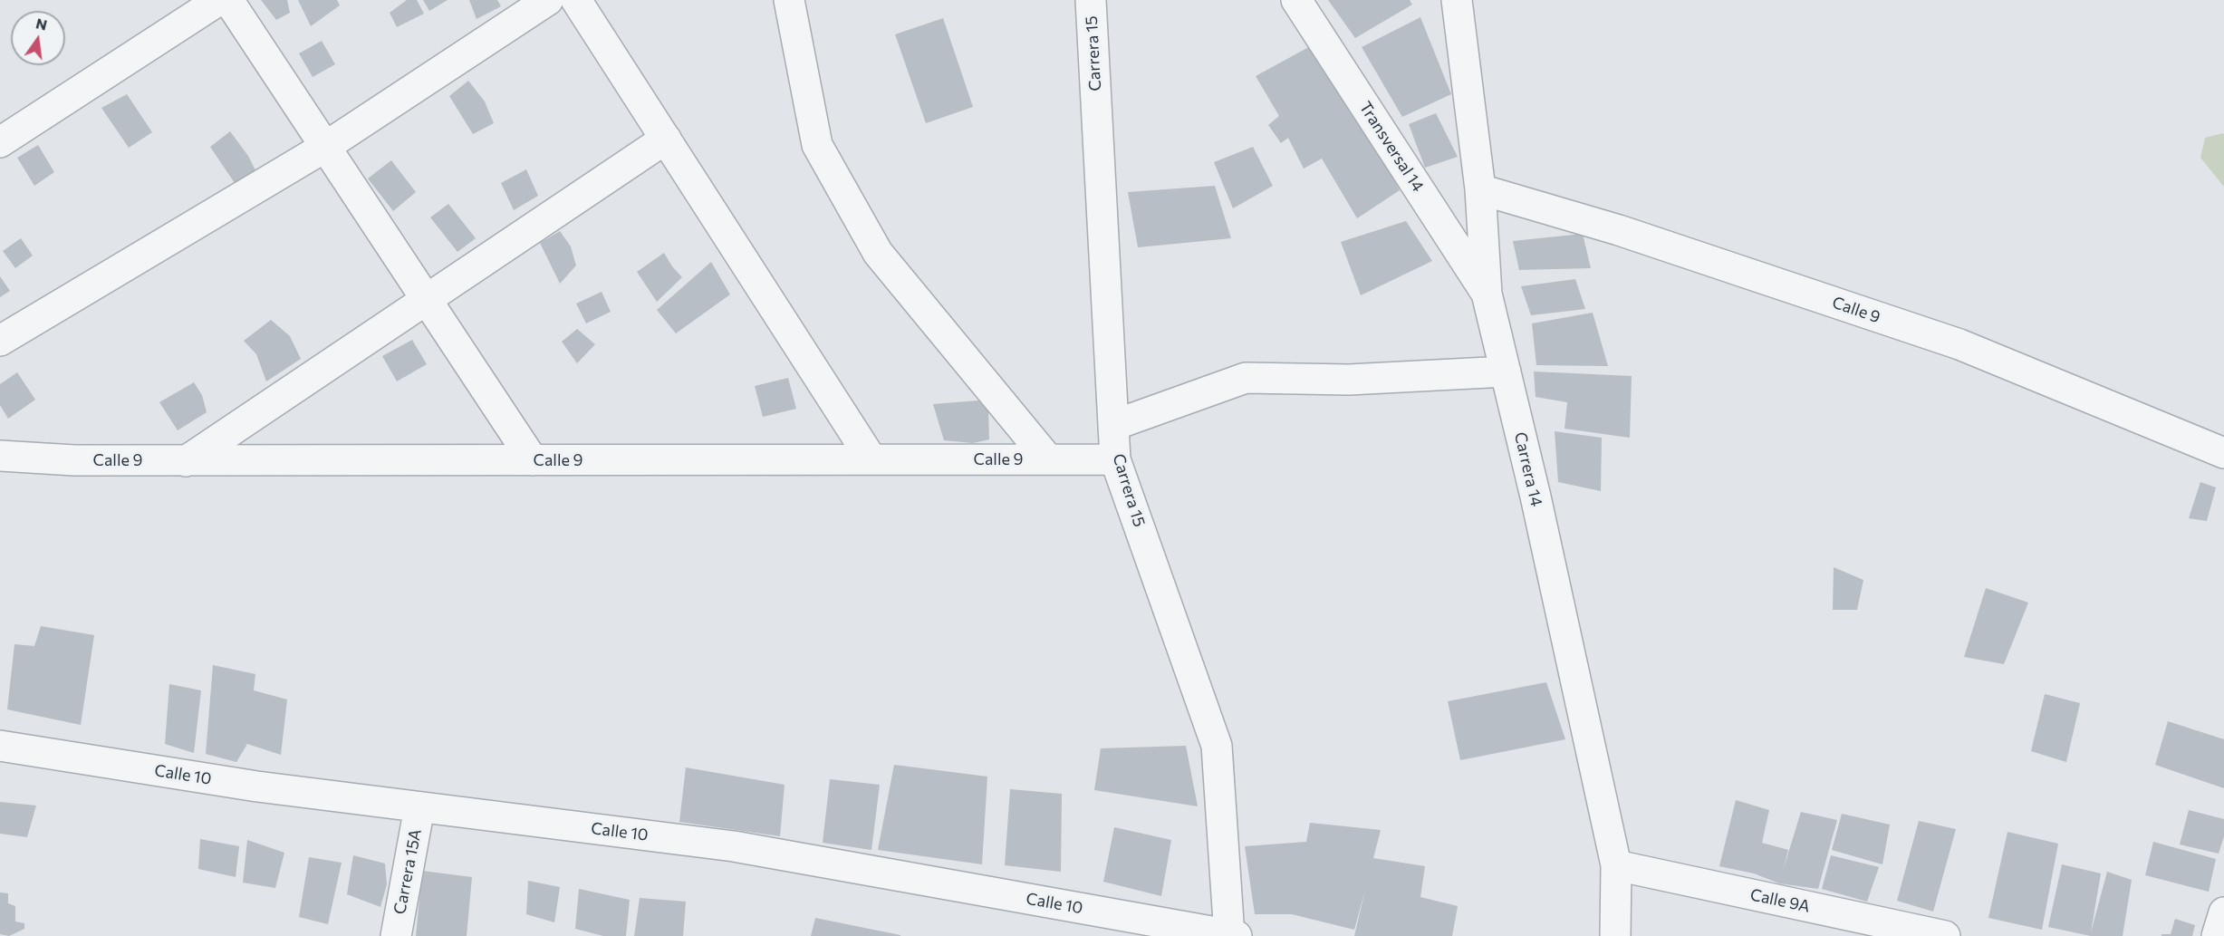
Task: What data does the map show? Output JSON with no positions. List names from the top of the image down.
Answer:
{
  "streets": {
    "street": [
      "Carrera 15",
      "Transversal 14",
      "Calle 9",
      "Carrera 14",
      "Calle 10",
      "Carrera 15A",
      "Calle 9A"
    ]
  },
  "crossings": [
    ["Carrera 15", "Calle 9"],
    ["Carrera 15", "Calle 10"],
    ["Transversal 14", "Carrera 14"],
    ["Calle 9", "Carrera 14"],
    ["Carrera 14", "Calle 9A"],
    ["Calle 10", "Carrera 15A"]
  ],
  "north": "top"
}
